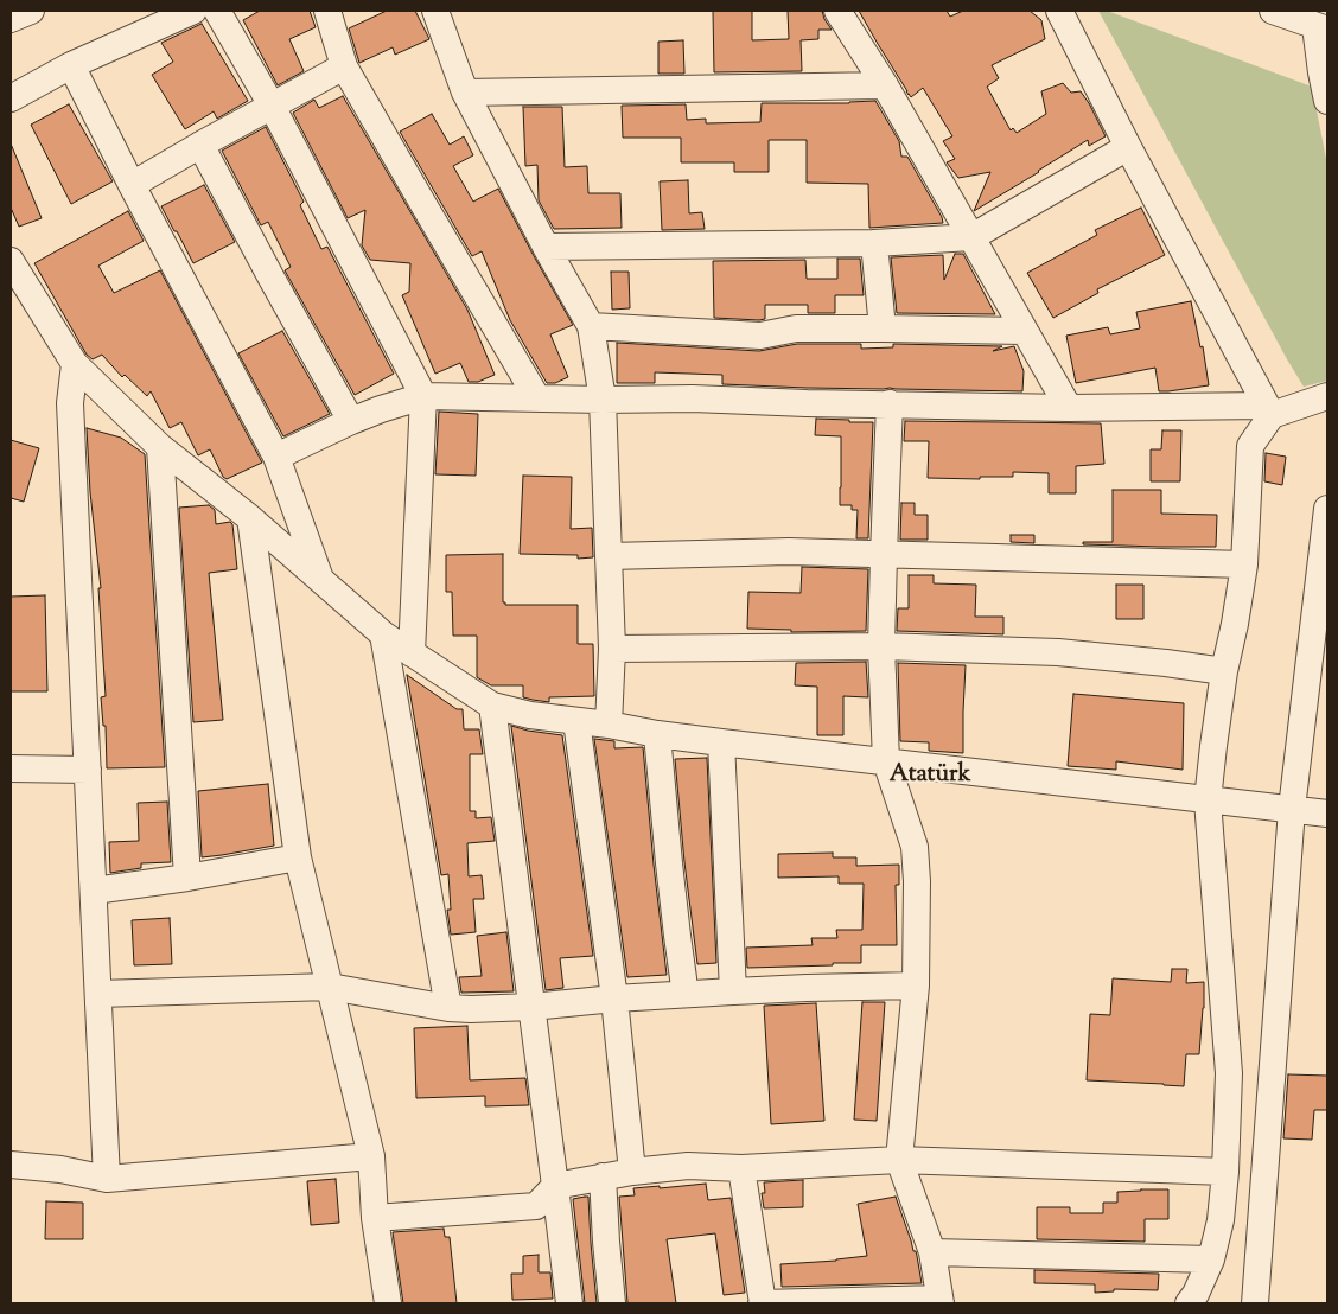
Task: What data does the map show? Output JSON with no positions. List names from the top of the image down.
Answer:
{
  "districts": ["Atatürk"]
}
